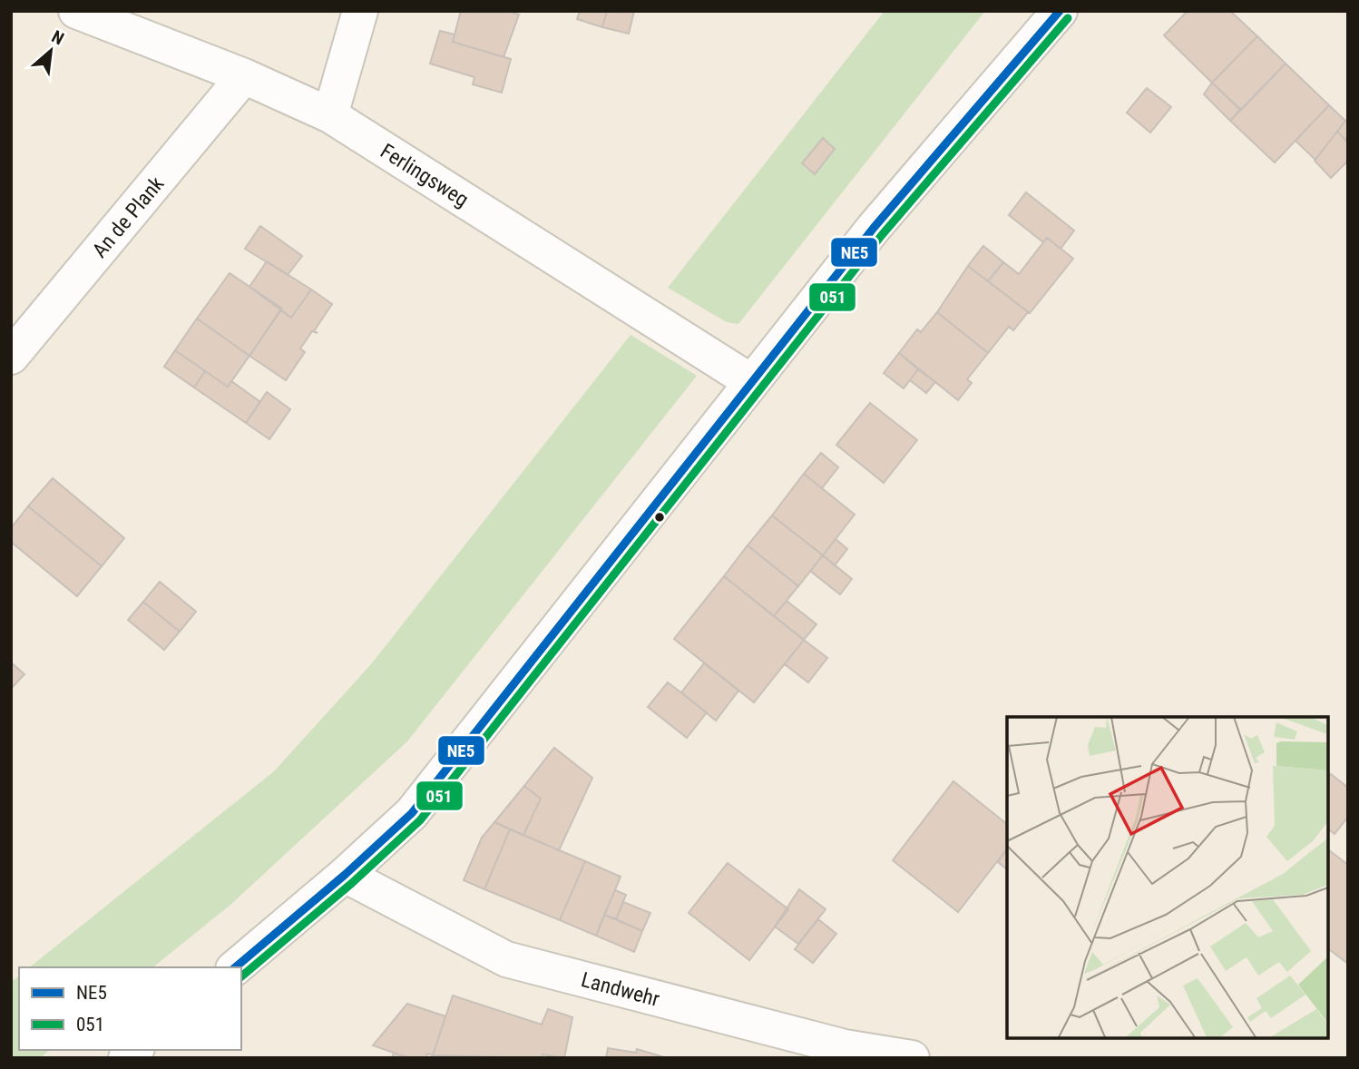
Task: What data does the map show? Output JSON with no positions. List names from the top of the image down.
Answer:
{
  "streets": {
    "street": ["Ferlingsweg", "An de Plank", "Landwehr"]
  },
  "crossings": [
    ["Ferlingsweg", "An de Plank"]
  ],
  "lines": ["transit line NE5", "transit line 051"],
  "legend": ["NE5", "051"],
  "north": "top right"
}
